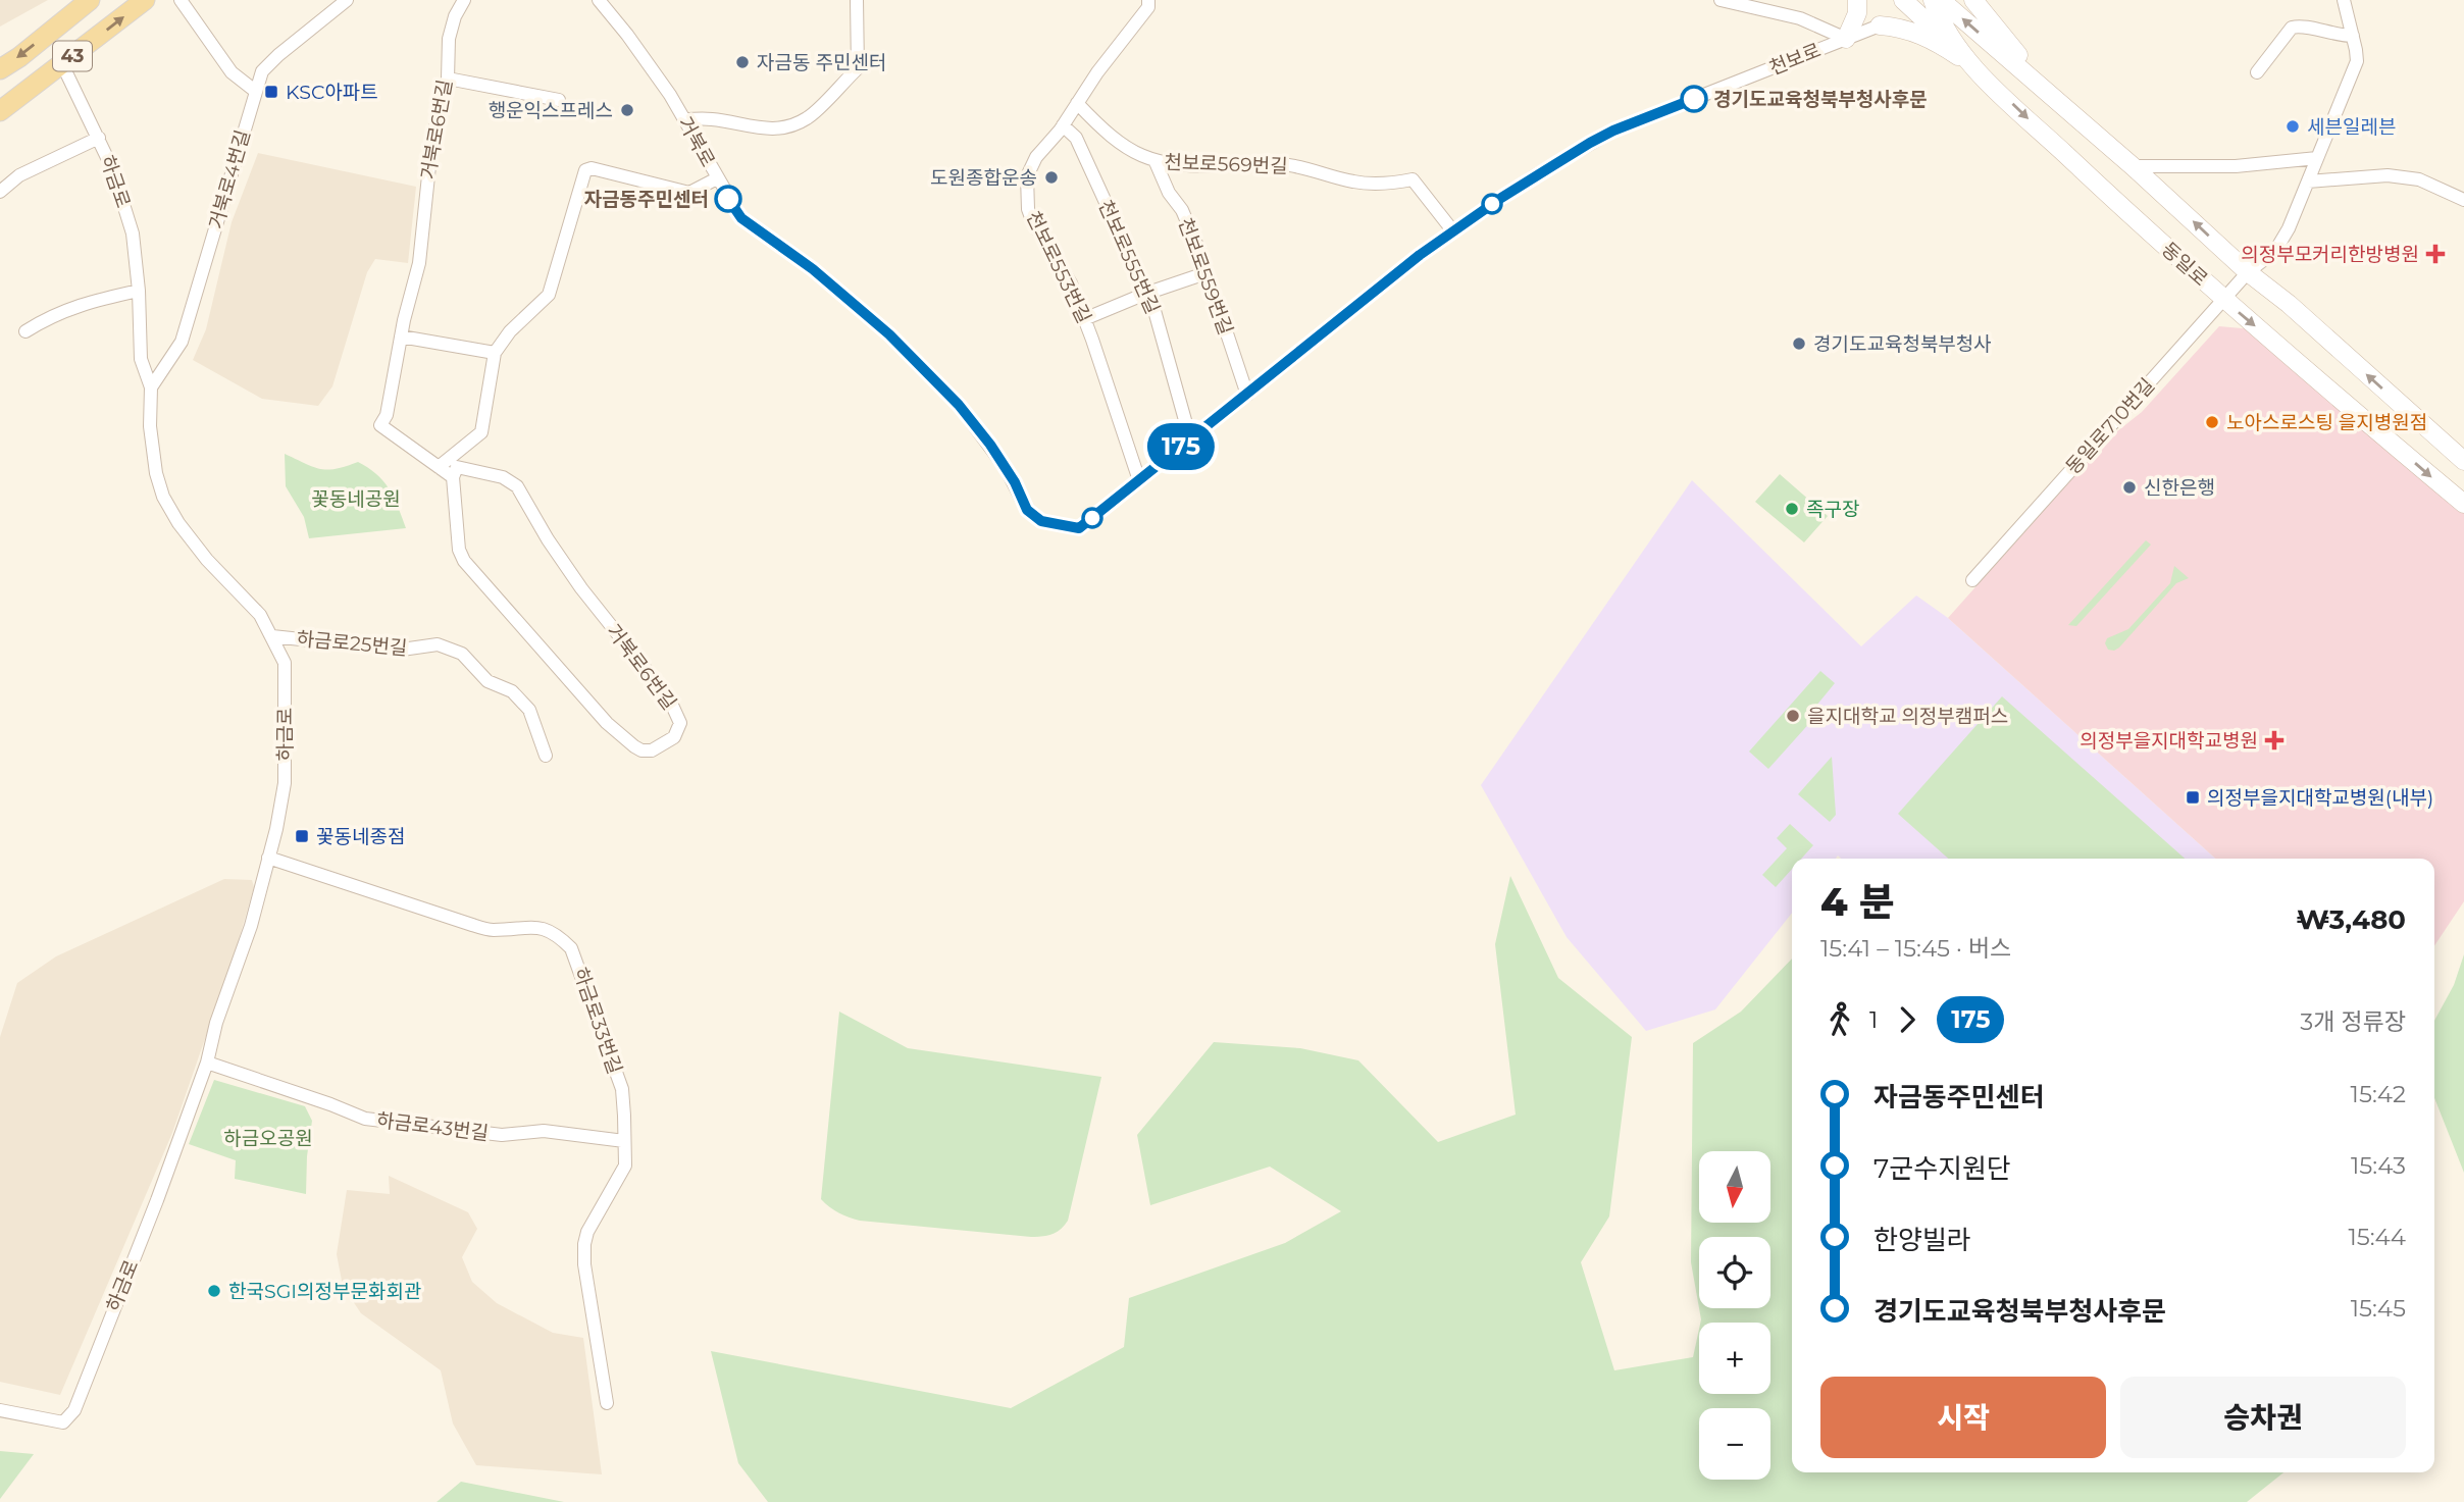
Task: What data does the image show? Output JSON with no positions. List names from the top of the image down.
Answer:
{
  "streets": {
    "main road": ["43"],
    "street": [
      "천보로",
      "거북로6번길",
      "거북로",
      "천보로569번길",
      "거북로4번길",
      "하금로",
      "천보로555번길",
      "동일로",
      "천보로553번길",
      "천보로559번길",
      "동일로710번길",
      "하금로25번길",
      "하금로33번길",
      "하금로43번길"
    ]
  },
  "crossings": [
    ["43", "하금로"],
    ["천보로", "거북로"],
    ["천보로", "천보로569번길"],
    ["천보로", "천보로555번길"],
    ["천보로", "천보로553번길"],
    ["천보로", "천보로559번길"],
    ["천보로569번길", "천보로553번길"],
    ["천보로569번길", "천보로559번길"],
    ["거북로4번길", "하금로"],
    ["하금로", "하금로25번길"],
    ["하금로", "하금로33번길"],
    ["하금로", "하금로43번길"],
    ["천보로555번길", "천보로553번길"],
    ["동일로", "동일로710번길"],
    ["하금로33번길", "하금로43번길"]
  ],
  "parks": ["꽃동네공원", "하금오공원"],
  "places": {
    "other": [
      "자금동 주민센터",
      "경기도교육청북부청사후문",
      "행운익스프레스",
      "세븐일레븐",
      "도원종합운송",
      "자금동주민센터",
      "경기도교육청북부청사",
      "노아스로스팅 을지병원점",
      "신한은행",
      "족구장",
      "을지대학교 의정부캠퍼스",
      "한국SGI의정부문화회관"
    ],
    "transit": ["KSC아파트", "의정부을지대학교병원(내부)", "꽃동네종점"],
    "health": ["의정부모커리한방병원", "의정부을지대학교병원"]
  },
  "lines": ["bus line 175"],
  "north": "bottom",
  "page": {
    "on_map": "175",
    "heading": ["4 분", "15:41 – 15:45 · 버스", "₩3,480"],
    "legs": ["1", "175", "3개 정류장"],
    "list": [
      {
        "name": "자금동주민센터",
        "value": "15:42"
      },
      {
        "name": "7군수지원단",
        "value": "15:43"
      },
      {
        "name": "한양빌라",
        "value": "15:44"
      },
      {
        "name": "경기도교육청북부청사후문",
        "value": "15:45"
      }
    ],
    "map_buttons": ["+", "−"],
    "buttons": ["시작", "승차권"]
  }
}
